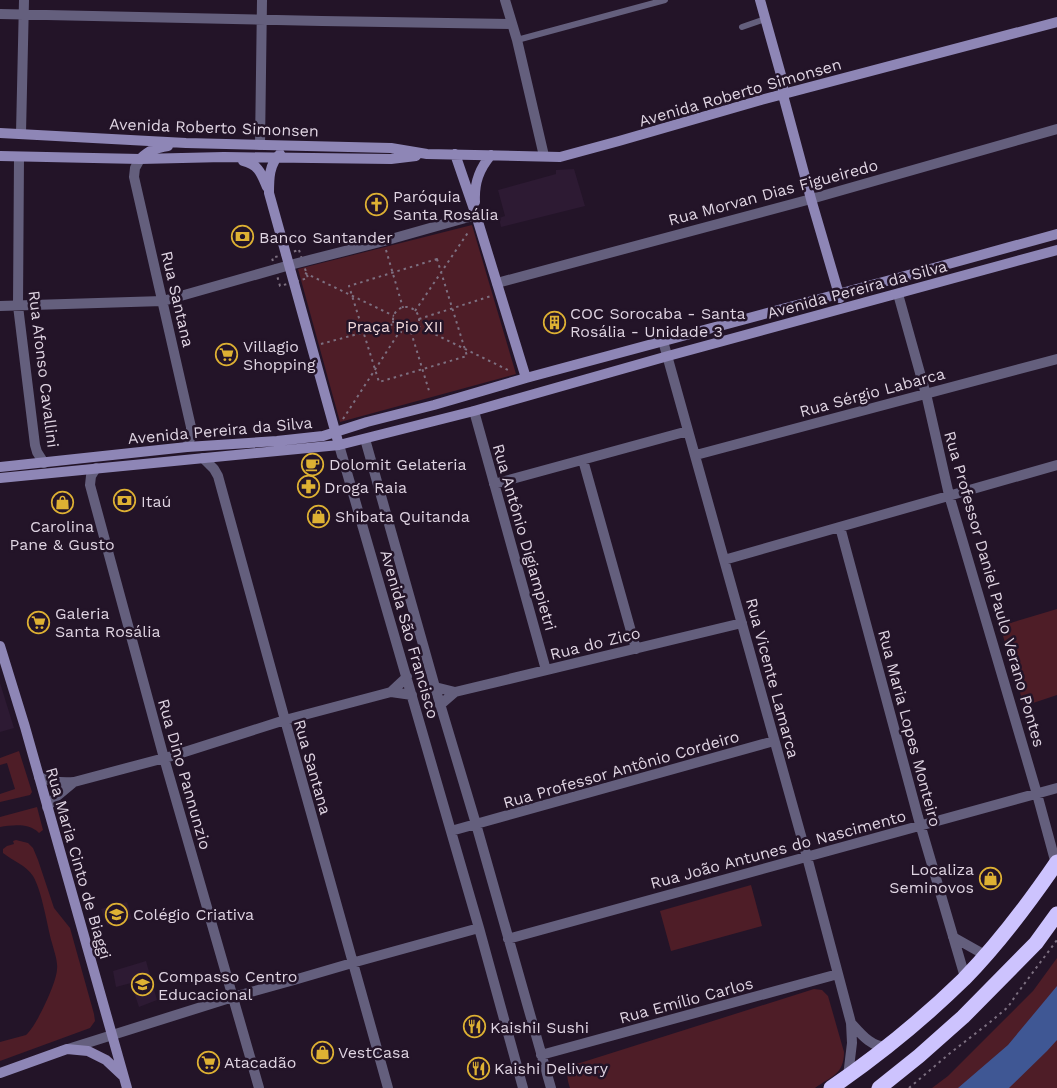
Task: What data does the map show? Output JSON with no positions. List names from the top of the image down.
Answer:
{
  "streets": {
    "main road": ["Avenida Roberto Simonsen", "Avenida Pereira da Silva", "Rua Maria Cinto de Biaggi"],
    "street": [
      "Rua Morvan Dias Figueiredo",
      "Rua Santana",
      "Rua Afonso Cavallini",
      "Rua Sérgio Labarca",
      "Rua Antônio Digiampietri",
      "Rua Professor Daniel Paulo Verano Pontes",
      "Avenida São Francisco",
      "Rua do Zico",
      "Rua Vicente Lamarca",
      "Rua Maria Lopes Monteiro",
      "Rua Professor Antônio Cordeiro",
      "Rua Dino Pannunzio",
      "Rua João Antunes do Nascimento",
      "Rua Emílio Carlos"
    ]
  },
  "crossings": [
    ["Avenida Roberto Simonsen", "Rua Santana"],
    ["Avenida Roberto Simonsen", "Rua Afonso Cavallini"],
    ["Avenida Pereira da Silva", "Rua Santana"],
    ["Avenida Pereira da Silva", "Rua Afonso Cavallini"],
    ["Avenida Pereira da Silva", "Rua Antônio Digiampietri"],
    ["Avenida Pereira da Silva", "Rua Professor Daniel Paulo Verano Pontes"],
    ["Avenida Pereira da Silva", "Avenida São Francisco"],
    ["Avenida Pereira da Silva", "Rua Vicente Lamarca"],
    ["Avenida Pereira da Silva", "Rua Dino Pannunzio"],
    ["Rua Sérgio Labarca", "Rua Professor Daniel Paulo Verano Pontes"],
    ["Rua Sérgio Labarca", "Rua Vicente Lamarca"],
    ["Rua Antônio Digiampietri", "Rua do Zico"],
    ["Rua Professor Daniel Paulo Verano Pontes", "Rua João Antunes do Nascimento"],
    ["Avenida São Francisco", "Rua do Zico"],
    ["Avenida São Francisco", "Rua Professor Antônio Cordeiro"],
    ["Avenida São Francisco", "Rua João Antunes do Nascimento"],
    ["Avenida São Francisco", "Rua Emílio Carlos"],
    ["Rua do Zico", "Rua Vicente Lamarca"],
    ["Rua Vicente Lamarca", "Rua Professor Antônio Cordeiro"],
    ["Rua Vicente Lamarca", "Rua João Antunes do Nascimento"],
    ["Rua Vicente Lamarca", "Rua Emílio Carlos"],
    ["Rua Maria Lopes Monteiro", "Rua João Antunes do Nascimento"]
  ],
  "parks": ["Praça Pio XII"],
  "places": {
    "church": ["Paróquia Santa Rosália"],
    "bank": ["Banco Santander", "Itaú"],
    "building": ["COC Sorocaba - Santa Rosália - Unidade 3"],
    "supermarket": ["Villagio Shopping", "Galeria Santa Rosália", "Atacadão"],
    "cafe": ["Dolomit Gelateria"],
    "pharmacy": ["Droga Raia"],
    "shop": [
      "Carolina Pane & Gusto",
      "Shibata Quitanda",
      "Localiza Seminovos",
      "VestCasa"
    ],
    "school or university": ["Colégio Criativa", "Compasso Centro Educacional"],
    "restaurant": ["KaishiI Sushi", "Kaishi Delivery"]
  }
}
